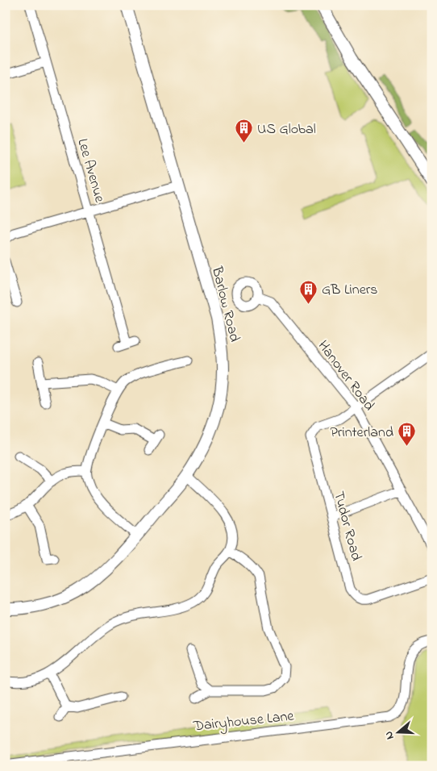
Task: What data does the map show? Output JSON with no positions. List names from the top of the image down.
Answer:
{
  "streets": {
    "street": [
      "Lee Avenue",
      "Barlow Road",
      "Hanover Road",
      "Tudor Road",
      "Dairyhouse Lane"
    ]
  },
  "crossings": [
    ["Hanover Road", "Tudor Road"]
  ],
  "places": {
    "building": ["US Global", "GB Liners", "Printerland"]
  },
  "north": "left"
}
